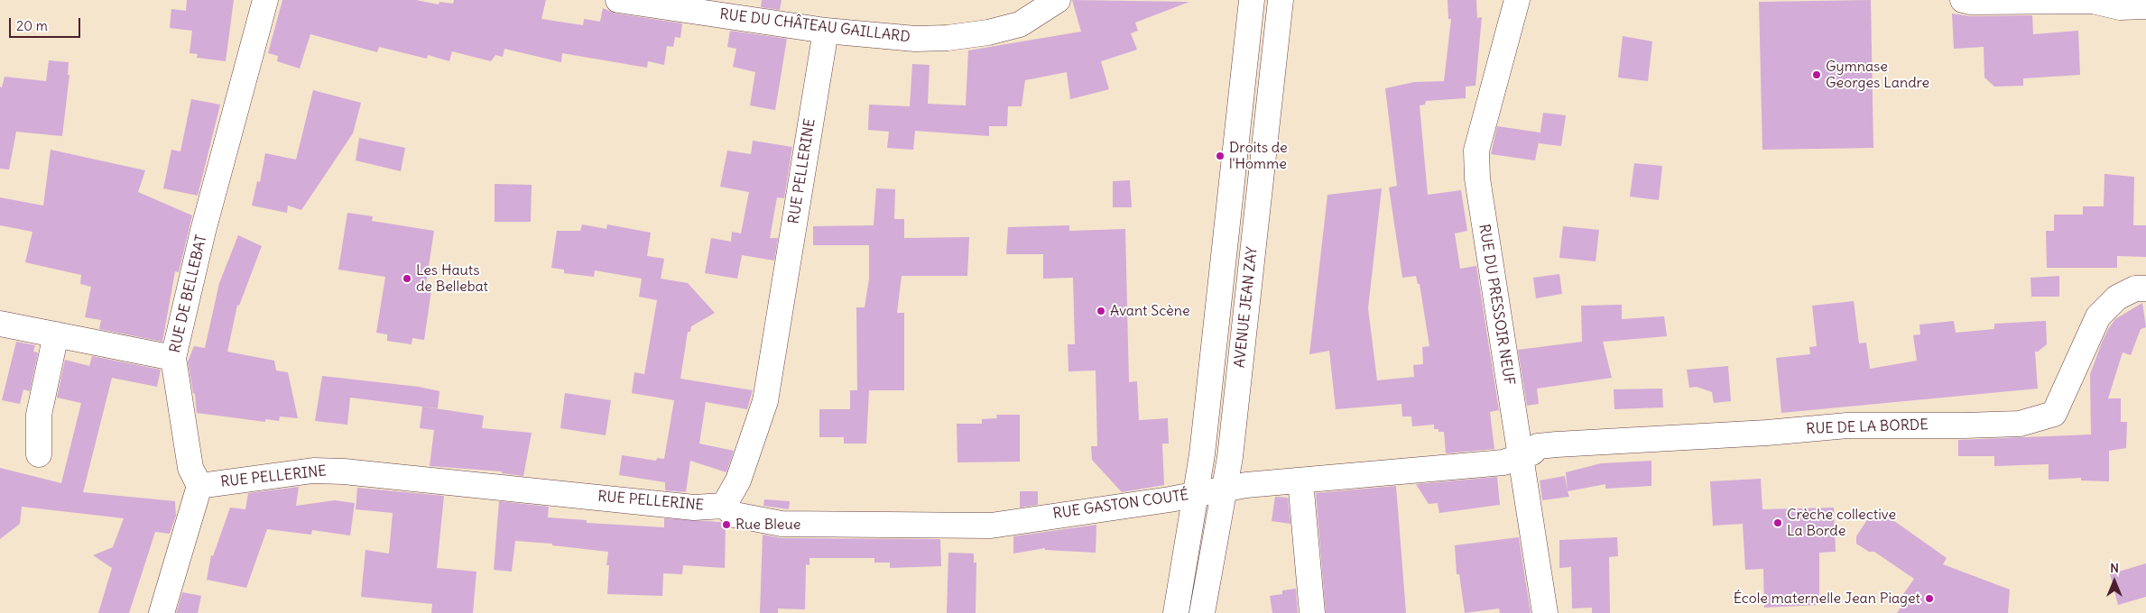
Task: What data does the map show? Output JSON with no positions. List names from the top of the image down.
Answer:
{
  "streets": {
    "street": [
      "RUE DU CHÂTEAU GAILLARD",
      "RUE PELLERINE",
      "RUE DE BELLEBAT",
      "RUE DU PRESSOIR NEUF",
      "AVENUE JEAN ZAY",
      "RUE DE LA BORDE",
      "RUE GASTON COUTÉ"
    ]
  },
  "crossings": [
    ["RUE DU CHÂTEAU GAILLARD", "RUE PELLERINE"],
    ["RUE PELLERINE", "RUE DE BELLEBAT"],
    ["RUE PELLERINE", "RUE GASTON COUTÉ"],
    ["RUE DU PRESSOIR NEUF", "RUE DE LA BORDE"],
    ["RUE DU PRESSOIR NEUF", "RUE GASTON COUTÉ"],
    ["AVENUE JEAN ZAY", "RUE GASTON COUTÉ"],
    ["RUE DE LA BORDE", "RUE GASTON COUTÉ"]
  ],
  "places": [
    "Gymnase Georges Landre",
    "Droits de l'Homme",
    "Les Hauts de Bellebat",
    "Avant Scène",
    "Crèche collective La Borde",
    "Rue Bleue",
    "École maternelle Jean Piaget"
  ],
  "scale_bar": "20 m",
  "north": "top"
}
